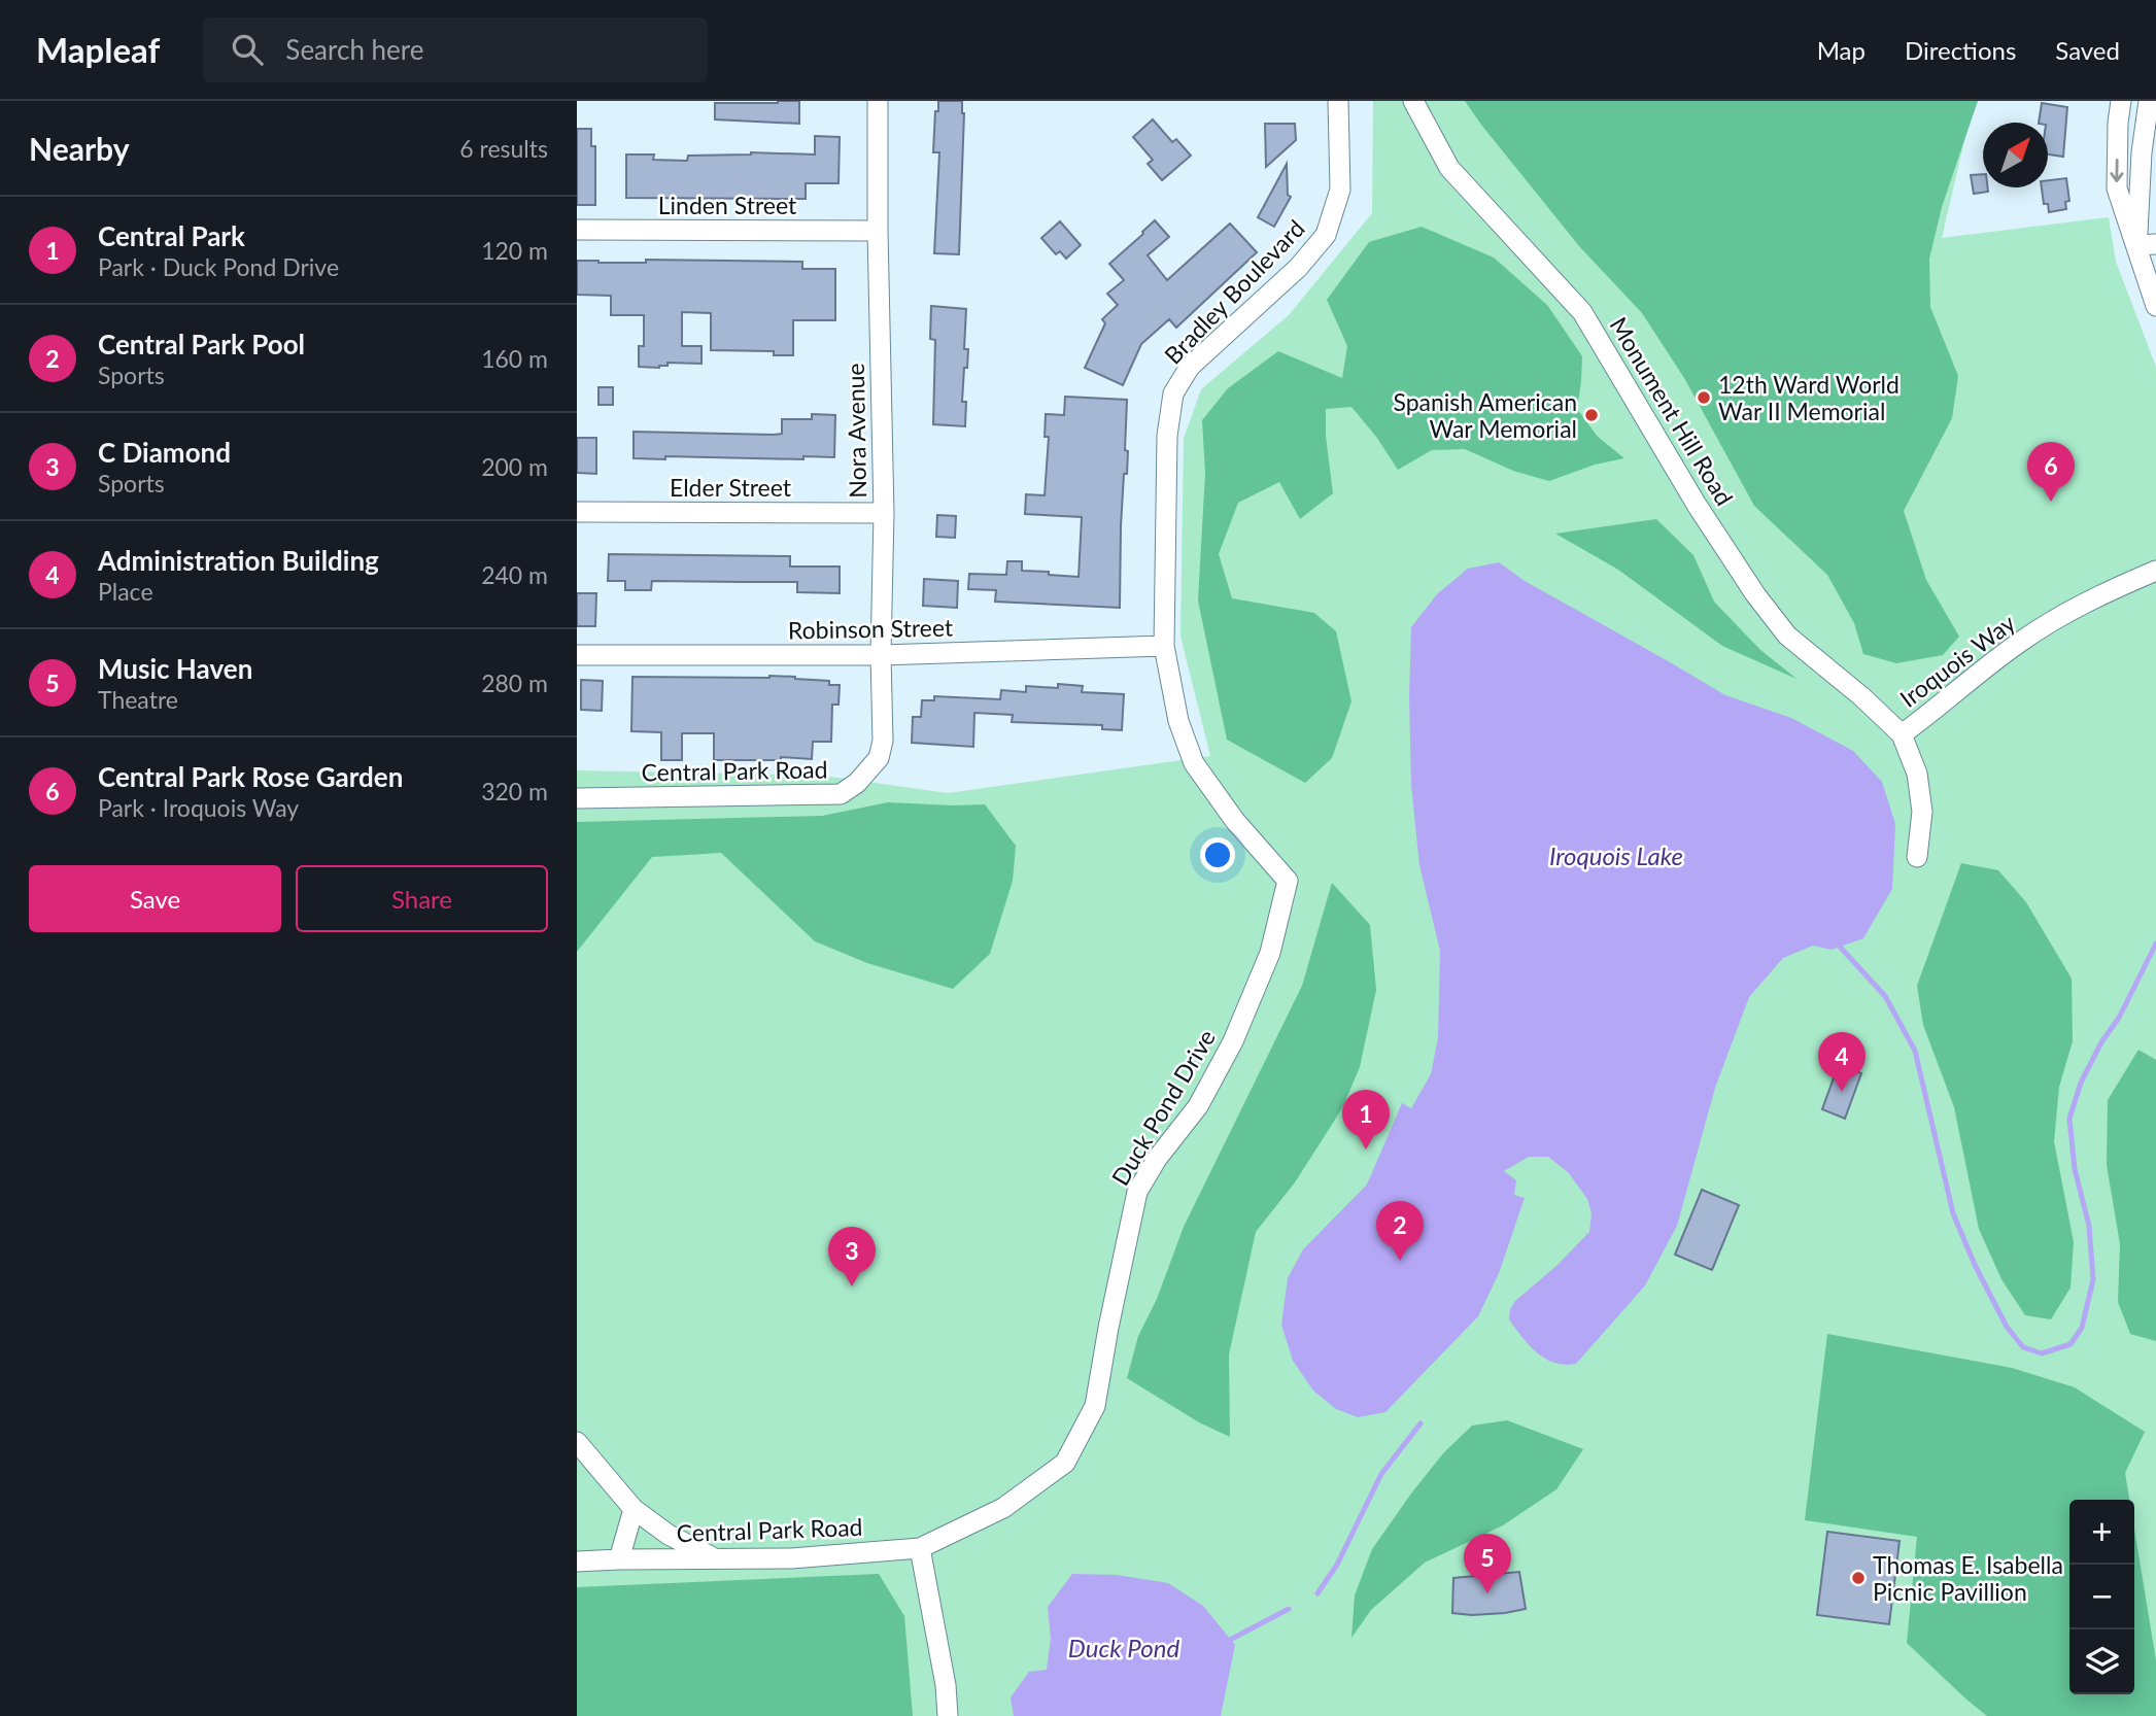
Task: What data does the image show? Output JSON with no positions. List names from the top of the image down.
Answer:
{
  "streets": {
    "street": [
      "Linden Street",
      "Bradley Boulevard",
      "Monument Hill Road",
      "Nora Avenue",
      "Elder Street",
      "Robinson Street",
      "Iroquois Way",
      "Central Park Road",
      "Duck Pond Drive"
    ]
  },
  "crossings": [
    ["Linden Street", "Nora Avenue"],
    ["Bradley Boulevard", "Robinson Street"],
    ["Bradley Boulevard", "Duck Pond Drive"],
    ["Monument Hill Road", "Iroquois Way"],
    ["Nora Avenue", "Elder Street"],
    ["Nora Avenue", "Robinson Street"],
    ["Nora Avenue", "Central Park Road"],
    ["Robinson Street", "Duck Pond Drive"],
    ["Central Park Road", "Duck Pond Drive"]
  ],
  "water": ["Iroquois Lake", "Duck Pond"],
  "places": ["12th Ward World War II Memorial", "Spanish American War Memorial", "Thomas E. Isabella Picnic Pavillion"],
  "north": "top right",
  "page": {
    "header": "Mapleaf",
    "search": "Search here",
    "nav": ["Map", "Directions", "Saved"],
    "heading": ["Nearby", "6 results"],
    "list": [
      {
        "mark": "1",
        "name": "Central Park",
        "note": "Park · Duck Pond Drive",
        "value": "120 m"
      },
      {
        "mark": "2",
        "name": "Central Park Pool",
        "note": "Sports",
        "value": "160 m"
      },
      {
        "mark": "3",
        "name": "C Diamond",
        "note": "Sports",
        "value": "200 m"
      },
      {
        "mark": "4",
        "name": "Administration Building",
        "note": "Place",
        "value": "240 m"
      },
      {
        "mark": "5",
        "name": "Music Haven",
        "note": "Theatre",
        "value": "280 m"
      },
      {
        "mark": "6",
        "name": "Central Park Rose Garden",
        "note": "Park · Iroquois Way",
        "value": "320 m"
      }
    ],
    "pins": [
      "6",
      "4",
      "1",
      "2",
      "3",
      "5"
    ],
    "buttons": ["Save", "Share"],
    "map_buttons": ["+", "−"]
  }
}
